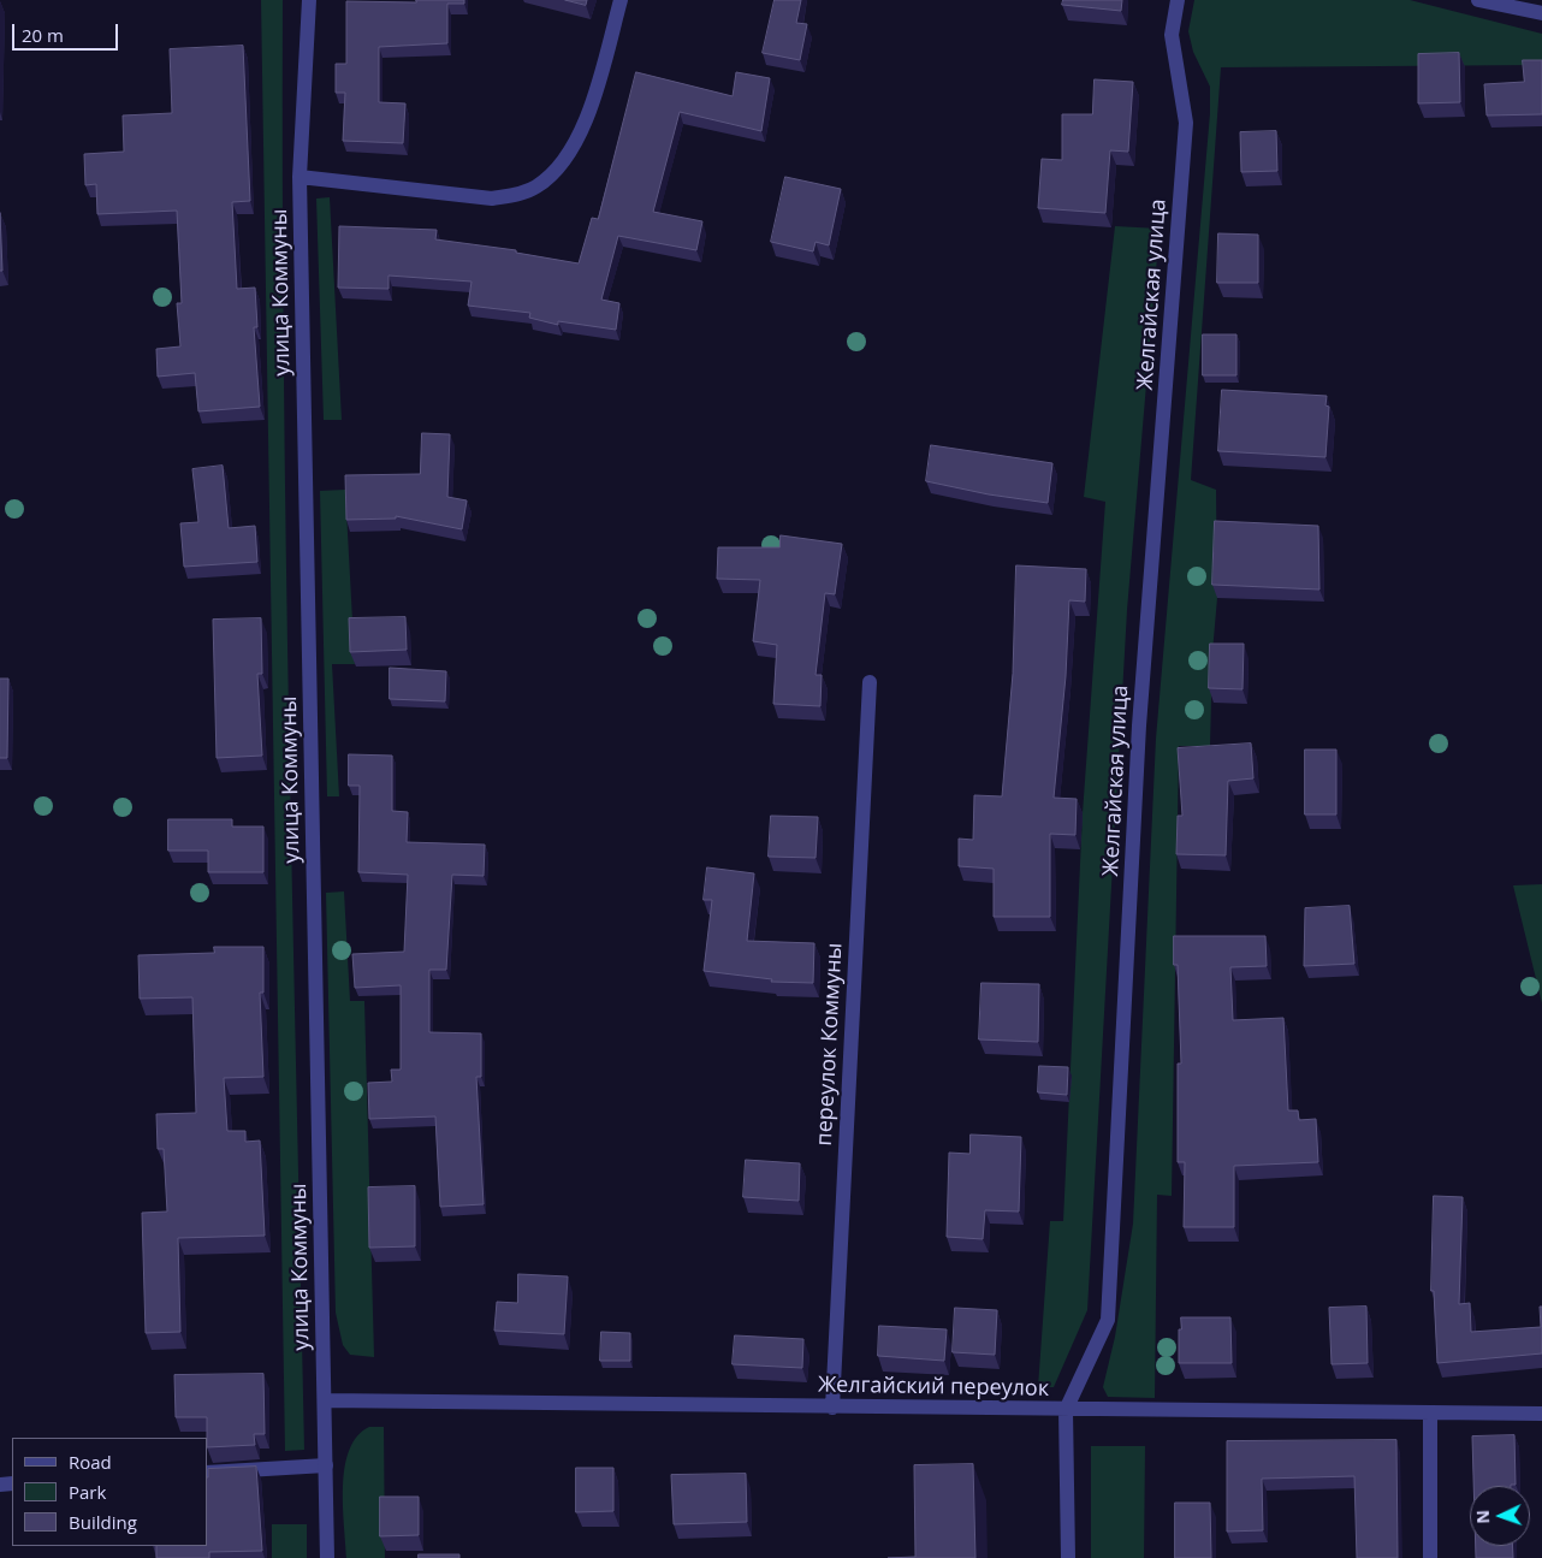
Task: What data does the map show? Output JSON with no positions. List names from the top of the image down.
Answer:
{
  "streets": {
    "street": [
      "улица Коммуны",
      "Желгайская улица",
      "переулок Коммуны",
      "Желгайский переулок"
    ]
  },
  "crossings": [
    ["улица Коммуны", "Желгайский переулок"],
    ["Желгайская улица", "Желгайский переулок"],
    ["переулок Коммуны", "Желгайский переулок"]
  ],
  "legend": ["Road", "Park", "Building"],
  "scale_bar": "20 m",
  "north": "left"
}
